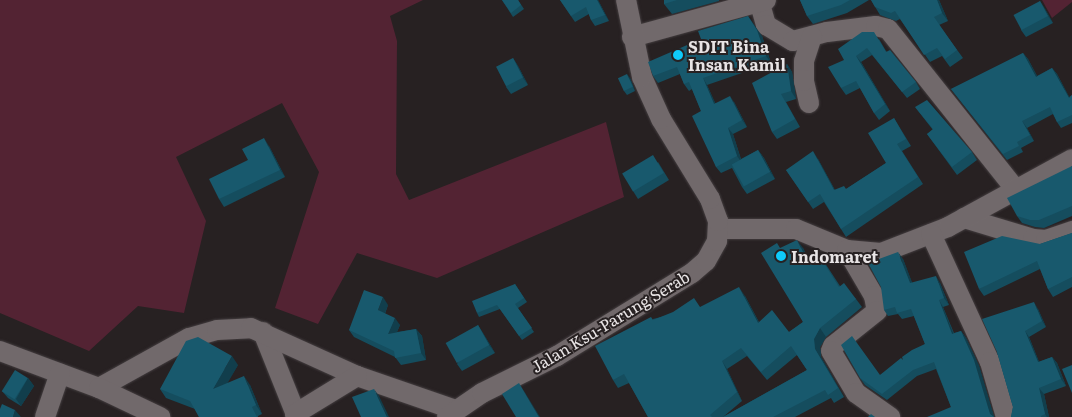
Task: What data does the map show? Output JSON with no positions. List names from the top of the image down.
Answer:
{
  "streets": {
    "street": ["Jalan Ksu-Parung Serab"]
  },
  "places": ["SDIT Bina Insan Kamil", "Indomaret"]
}
